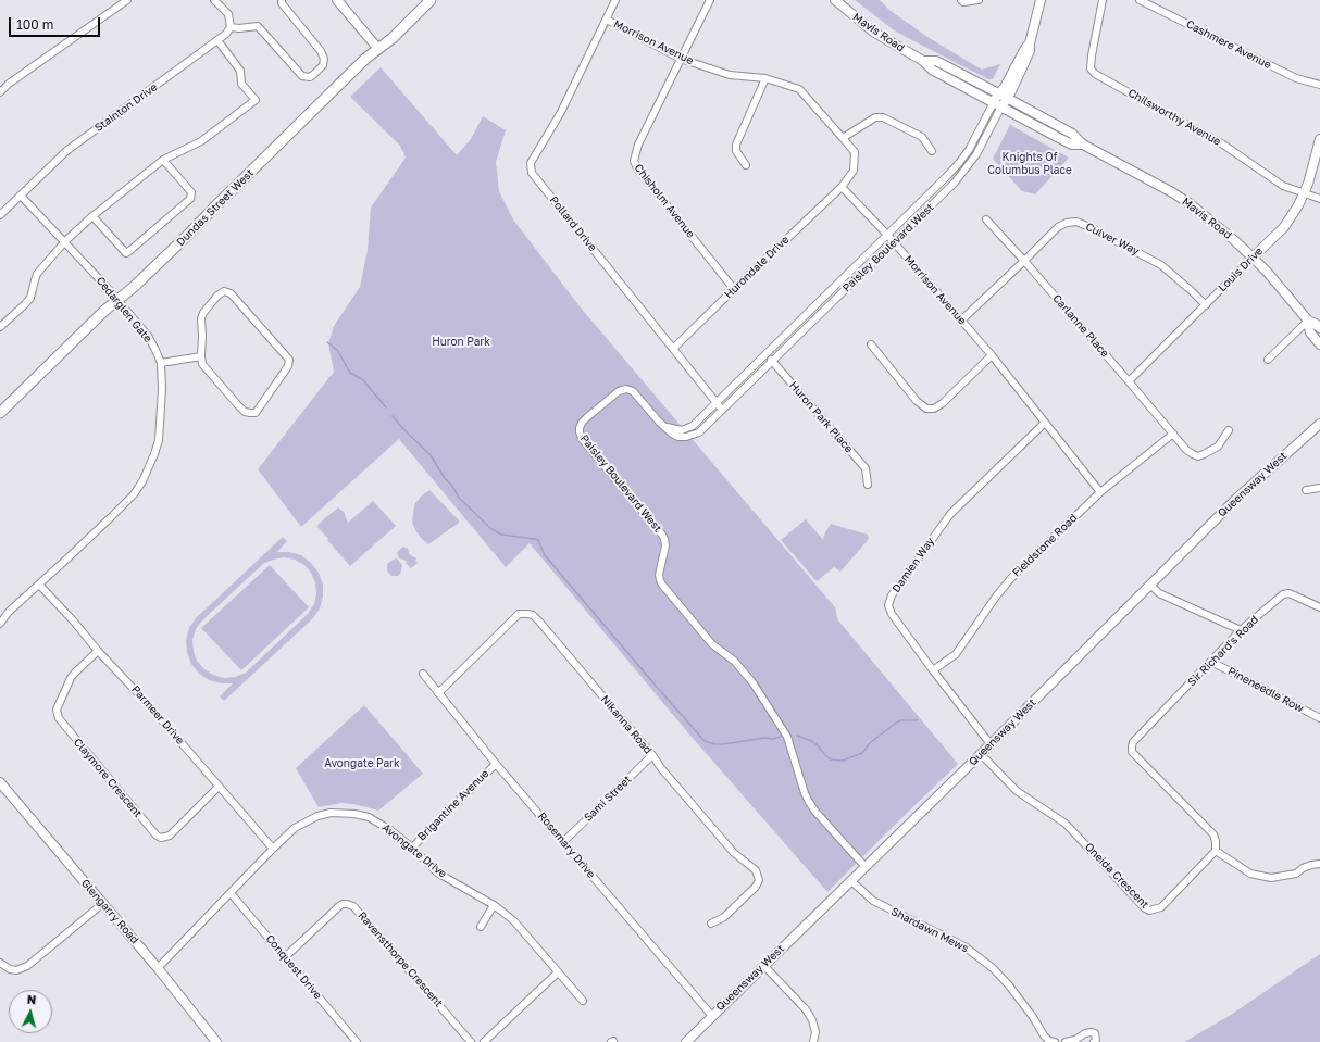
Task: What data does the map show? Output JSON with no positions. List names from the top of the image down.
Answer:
{
  "streets": {
    "main road": ["Dundas Street West"],
    "street": [
      "Mavis Road",
      "Morrison Avenue",
      "Cashmere Avenue",
      "Stainton Drive",
      "Chilsworthy Avenue",
      "Chisholm Avenue",
      "Pollard Drive",
      "Culver Way",
      "Paisley Boulevard West",
      "Hurondale Drive",
      "Louis Drive",
      "Cedarglen Gate",
      "Carlanne Place",
      "Huron Park Place",
      "Queensway West",
      "Fieldstone Road",
      "Damien Way",
      "Sir Richard's Road",
      "Pineneedle Row",
      "Parmeer Drive",
      "Nikanna Road",
      "Claymore Crescent",
      "Sami Street",
      "Brigantine Avenue",
      "Rosemary Drive",
      "Avongate Drive",
      "Oneida Crescent",
      "Glengarry Road",
      "Shardawn Mews",
      "Ravensthorpe Crescent",
      "Conquest Drive"
    ]
  },
  "crossings": [
    ["Mavis Road", "Paisley Boulevard West"],
    ["Mavis Road", "Louis Drive"],
    ["Morrison Avenue", "Chisholm Avenue"],
    ["Morrison Avenue", "Pollard Drive"],
    ["Morrison Avenue", "Culver Way"],
    ["Morrison Avenue", "Paisley Boulevard West"],
    ["Morrison Avenue", "Hurondale Drive"],
    ["Morrison Avenue", "Fieldstone Road"],
    ["Morrison Avenue", "Damien Way"],
    ["Stainton Drive", "Cedarglen Gate"],
    ["Chilsworthy Avenue", "Louis Drive"],
    ["Chisholm Avenue", "Hurondale Drive"],
    ["Dundas Street West", "Cedarglen Gate"],
    ["Pollard Drive", "Paisley Boulevard West"],
    ["Pollard Drive", "Hurondale Drive"],
    ["Culver Way", "Louis Drive"],
    ["Culver Way", "Carlanne Place"],
    ["Paisley Boulevard West", "Huron Park Place"],
    ["Paisley Boulevard West", "Queensway West"],
    ["Louis Drive", "Carlanne Place"],
    ["Cedarglen Gate", "Parmeer Drive"],
    ["Carlanne Place", "Fieldstone Road"],
    ["Queensway West", "Damien Way"],
    ["Queensway West", "Rosemary Drive"],
    ["Queensway West", "Oneida Crescent"],
    ["Queensway West", "Shardawn Mews"],
    ["Fieldstone Road", "Damien Way"],
    ["Sir Richard's Road", "Pineneedle Row"],
    ["Sir Richard's Road", "Oneida Crescent"],
    ["Parmeer Drive", "Claymore Crescent"],
    ["Parmeer Drive", "Avongate Drive"],
    ["Nikanna Road", "Sami Street"],
    ["Nikanna Road", "Rosemary Drive"],
    ["Sami Street", "Rosemary Drive"],
    ["Brigantine Avenue", "Rosemary Drive"],
    ["Brigantine Avenue", "Avongate Drive"],
    ["Avongate Drive", "Glengarry Road"],
    ["Avongate Drive", "Conquest Drive"],
    ["Ravensthorpe Crescent", "Conquest Drive"]
  ],
  "parks": ["Knights Of Columbus Place", "Huron Park", "Avongate Park"],
  "scale_bar": "100 m",
  "north": "top"
}
